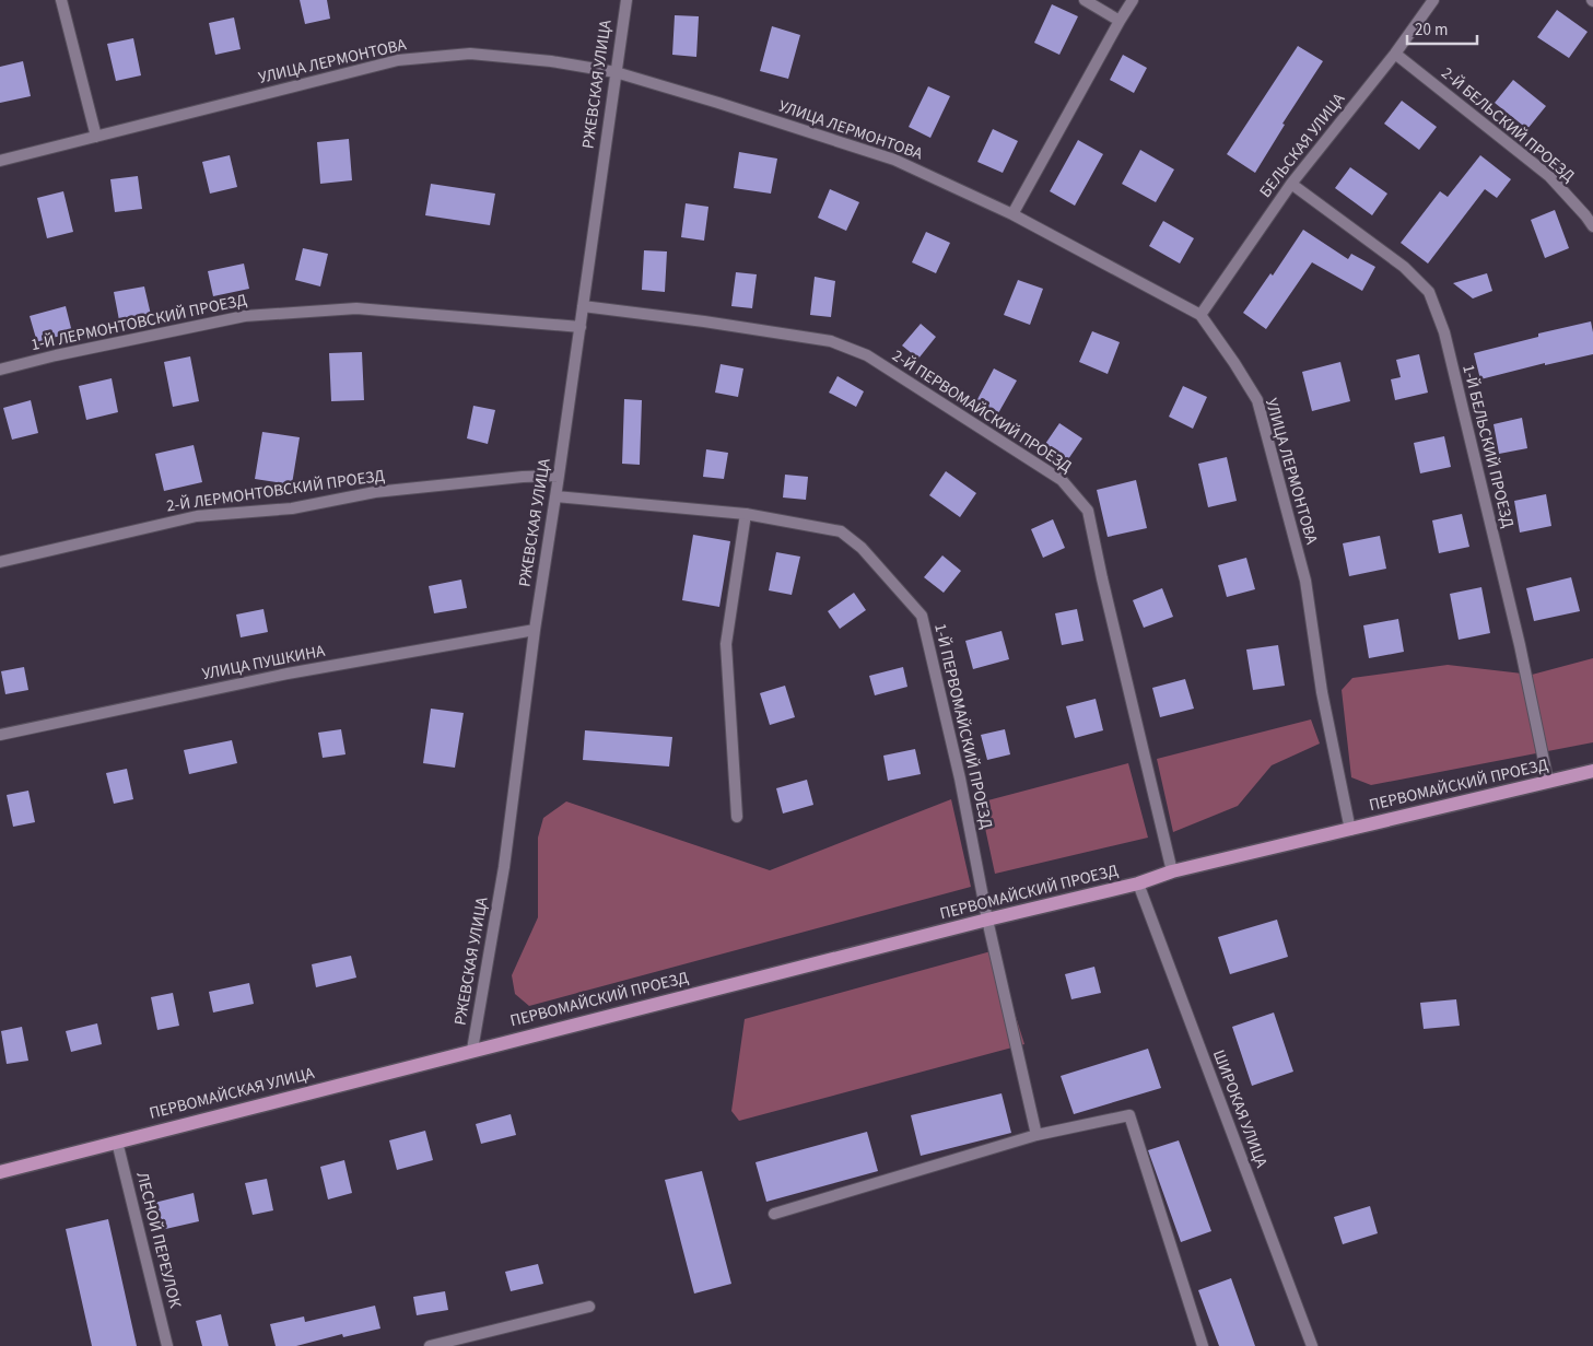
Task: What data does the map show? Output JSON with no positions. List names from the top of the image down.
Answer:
{
  "streets": {
    "main road": ["ПЕРВОМАЙСКИЙ ПРОЕЗД", "ПЕРВОМАЙСКАЯ УЛИЦА"],
    "street": [
      "УЛИЦА ЛЕРМОНТОВА",
      "РЖЕВСКАЯ УЛИЦА",
      "2-Й БЕЛЬСКИЙ ПРОЕЗД",
      "БЕЛЬСКАЯ УЛИЦА",
      "1-Й ЛЕРМОНТОВСКИЙ ПРОЕЗД",
      "2-Й ПЕРВОМАЙСКИЙ ПРОЕЗД",
      "1-Й БЕЛЬСКИЙ ПРОЕЗД",
      "2-Й ЛЕРМОНТОВСКИЙ ПРОЕЗД",
      "УЛИЦА ПУШКИНА",
      "1-Й ПЕРВОМАЙСКИЙ ПРОЕЗД",
      "ШИРОКАЯ УЛИЦА",
      "ЛЕСНОЙ ПЕРЕУЛОК"
    ]
  },
  "crossings": [
    ["УЛИЦА ЛЕРМОНТОВА", "РЖЕВСКАЯ УЛИЦА"],
    ["УЛИЦА ЛЕРМОНТОВА", "БЕЛЬСКАЯ УЛИЦА"],
    ["УЛИЦА ЛЕРМОНТОВА", "ПЕРВОМАЙСКИЙ ПРОЕЗД"],
    ["РЖЕВСКАЯ УЛИЦА", "1-Й ЛЕРМОНТОВСКИЙ ПРОЕЗД"],
    ["РЖЕВСКАЯ УЛИЦА", "2-Й ПЕРВОМАЙСКИЙ ПРОЕЗД"],
    ["РЖЕВСКАЯ УЛИЦА", "2-Й ЛЕРМОНТОВСКИЙ ПРОЕЗД"],
    ["РЖЕВСКАЯ УЛИЦА", "УЛИЦА ПУШКИНА"],
    ["РЖЕВСКАЯ УЛИЦА", "1-Й ПЕРВОМАЙСКИЙ ПРОЕЗД"],
    ["РЖЕВСКАЯ УЛИЦА", "ПЕРВОМАЙСКИЙ ПРОЕЗД"],
    ["РЖЕВСКАЯ УЛИЦА", "ПЕРВОМАЙСКАЯ УЛИЦА"],
    ["2-Й БЕЛЬСКИЙ ПРОЕЗД", "БЕЛЬСКАЯ УЛИЦА"],
    ["БЕЛЬСКАЯ УЛИЦА", "1-Й БЕЛЬСКИЙ ПРОЕЗД"],
    ["2-Й ПЕРВОМАЙСКИЙ ПРОЕЗД", "ПЕРВОМАЙСКИЙ ПРОЕЗД"],
    ["1-Й БЕЛЬСКИЙ ПРОЕЗД", "ПЕРВОМАЙСКИЙ ПРОЕЗД"],
    ["1-Й ПЕРВОМАЙСКИЙ ПРОЕЗД", "ПЕРВОМАЙСКИЙ ПРОЕЗД"],
    ["ПЕРВОМАЙСКИЙ ПРОЕЗД", "ПЕРВОМАЙСКАЯ УЛИЦА"],
    ["ПЕРВОМАЙСКИЙ ПРОЕЗД", "ШИРОКАЯ УЛИЦА"],
    ["ПЕРВОМАЙСКАЯ УЛИЦА", "ЛЕСНОЙ ПЕРЕУЛОК"]
  ],
  "scale_bar": "20 m"
}
